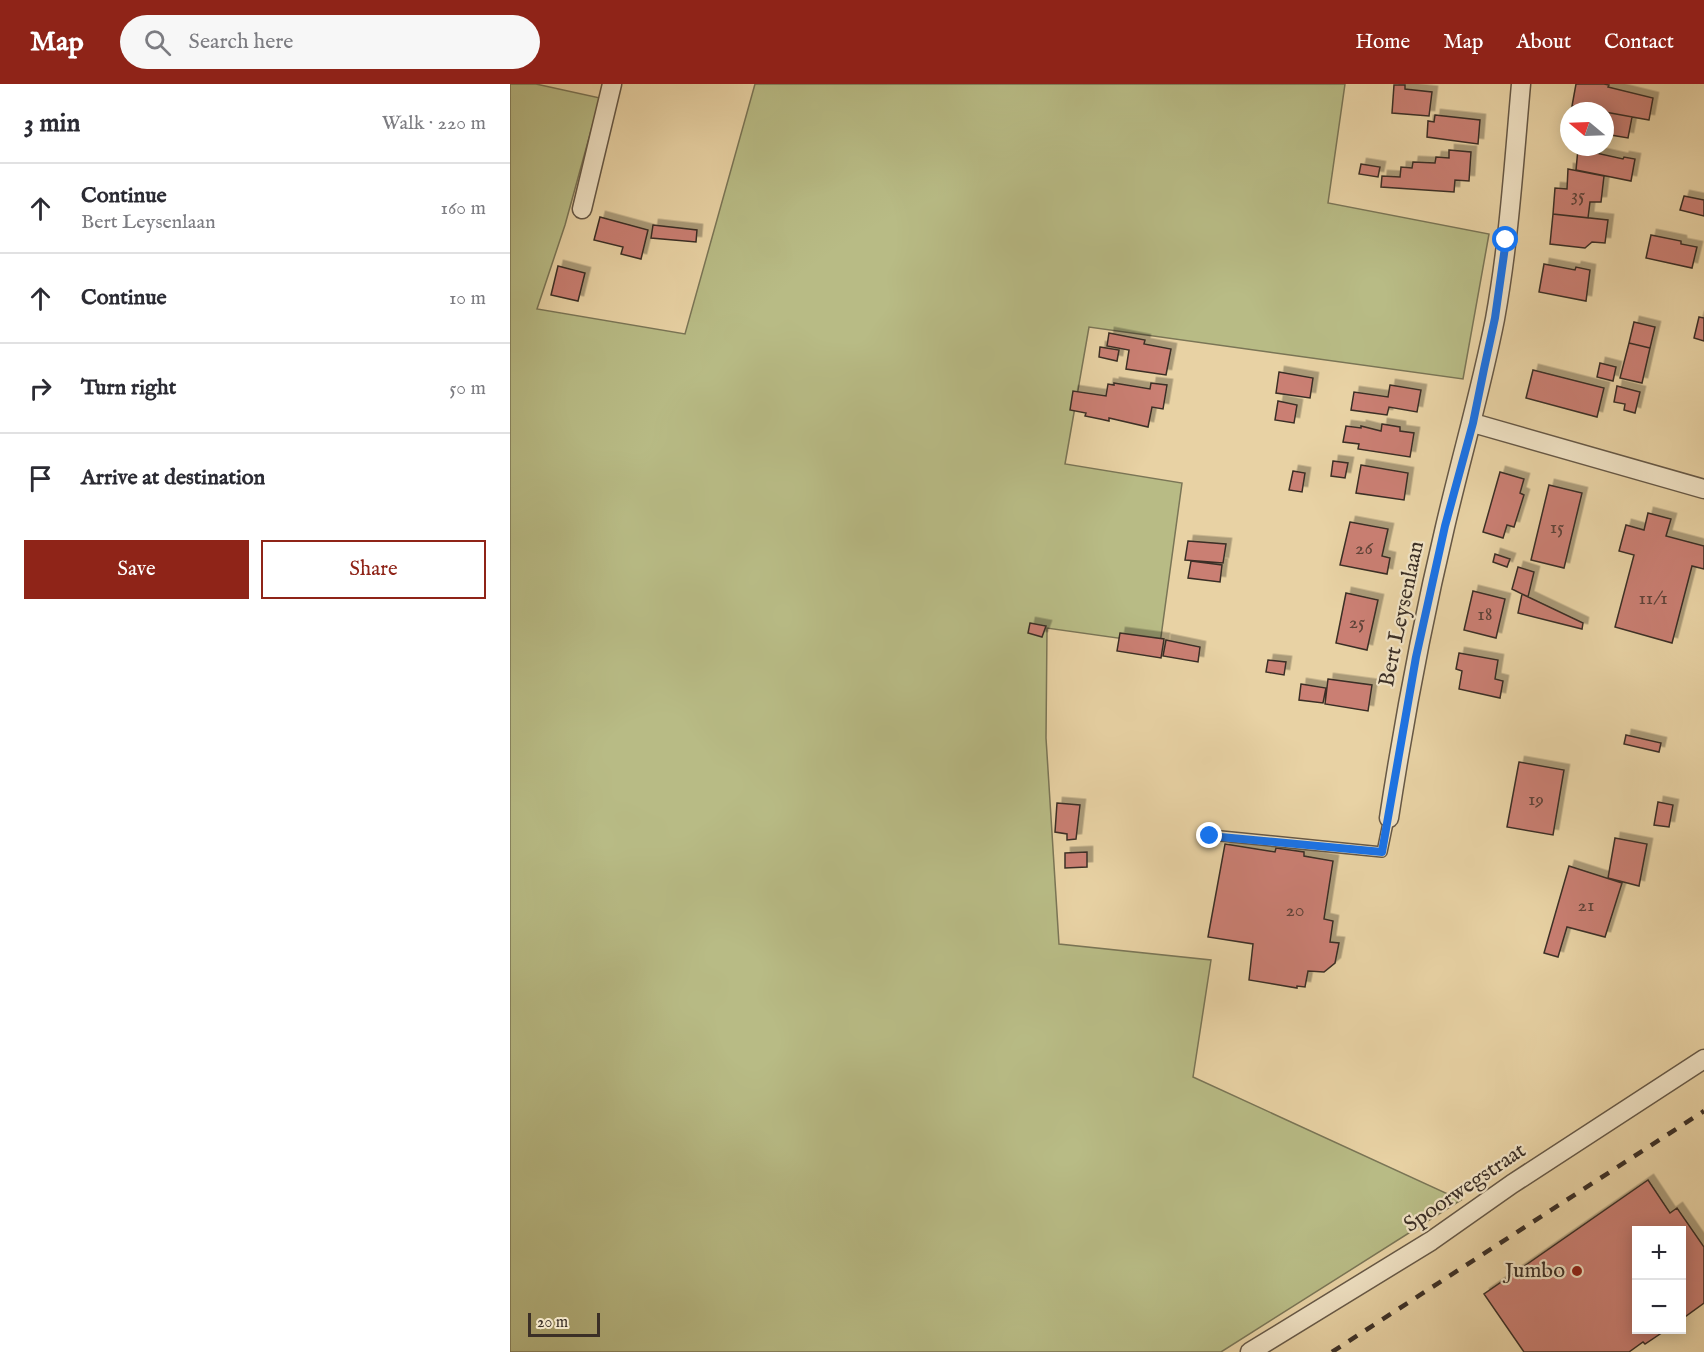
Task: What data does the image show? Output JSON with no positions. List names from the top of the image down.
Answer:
{
  "streets": {
    "street": ["Bert Leysenlaan", "Spoorwegstraat"]
  },
  "places": ["Jumbo"],
  "house_numbers": [
    "35",
    "15",
    "26",
    "11/1",
    "18",
    "25",
    "19",
    "21",
    "20"
  ],
  "scale_bar": "20 m",
  "north": "left",
  "page": {
    "header": "Map",
    "search": "Search here",
    "nav": [
      "Home",
      "Map",
      "About",
      "Contact"
    ],
    "heading": ["3 min", "Walk · 220 m"],
    "list": [
      ["Continue", "Bert Leysenlaan", "160 m"],
      ["Continue", "10 m"],
      ["Turn right", "50 m"],
      "Arrive at destination"
    ],
    "buttons": ["Save", "Share"],
    "map_buttons": ["+", "−"],
    "scale": "20 m"
  }
}
